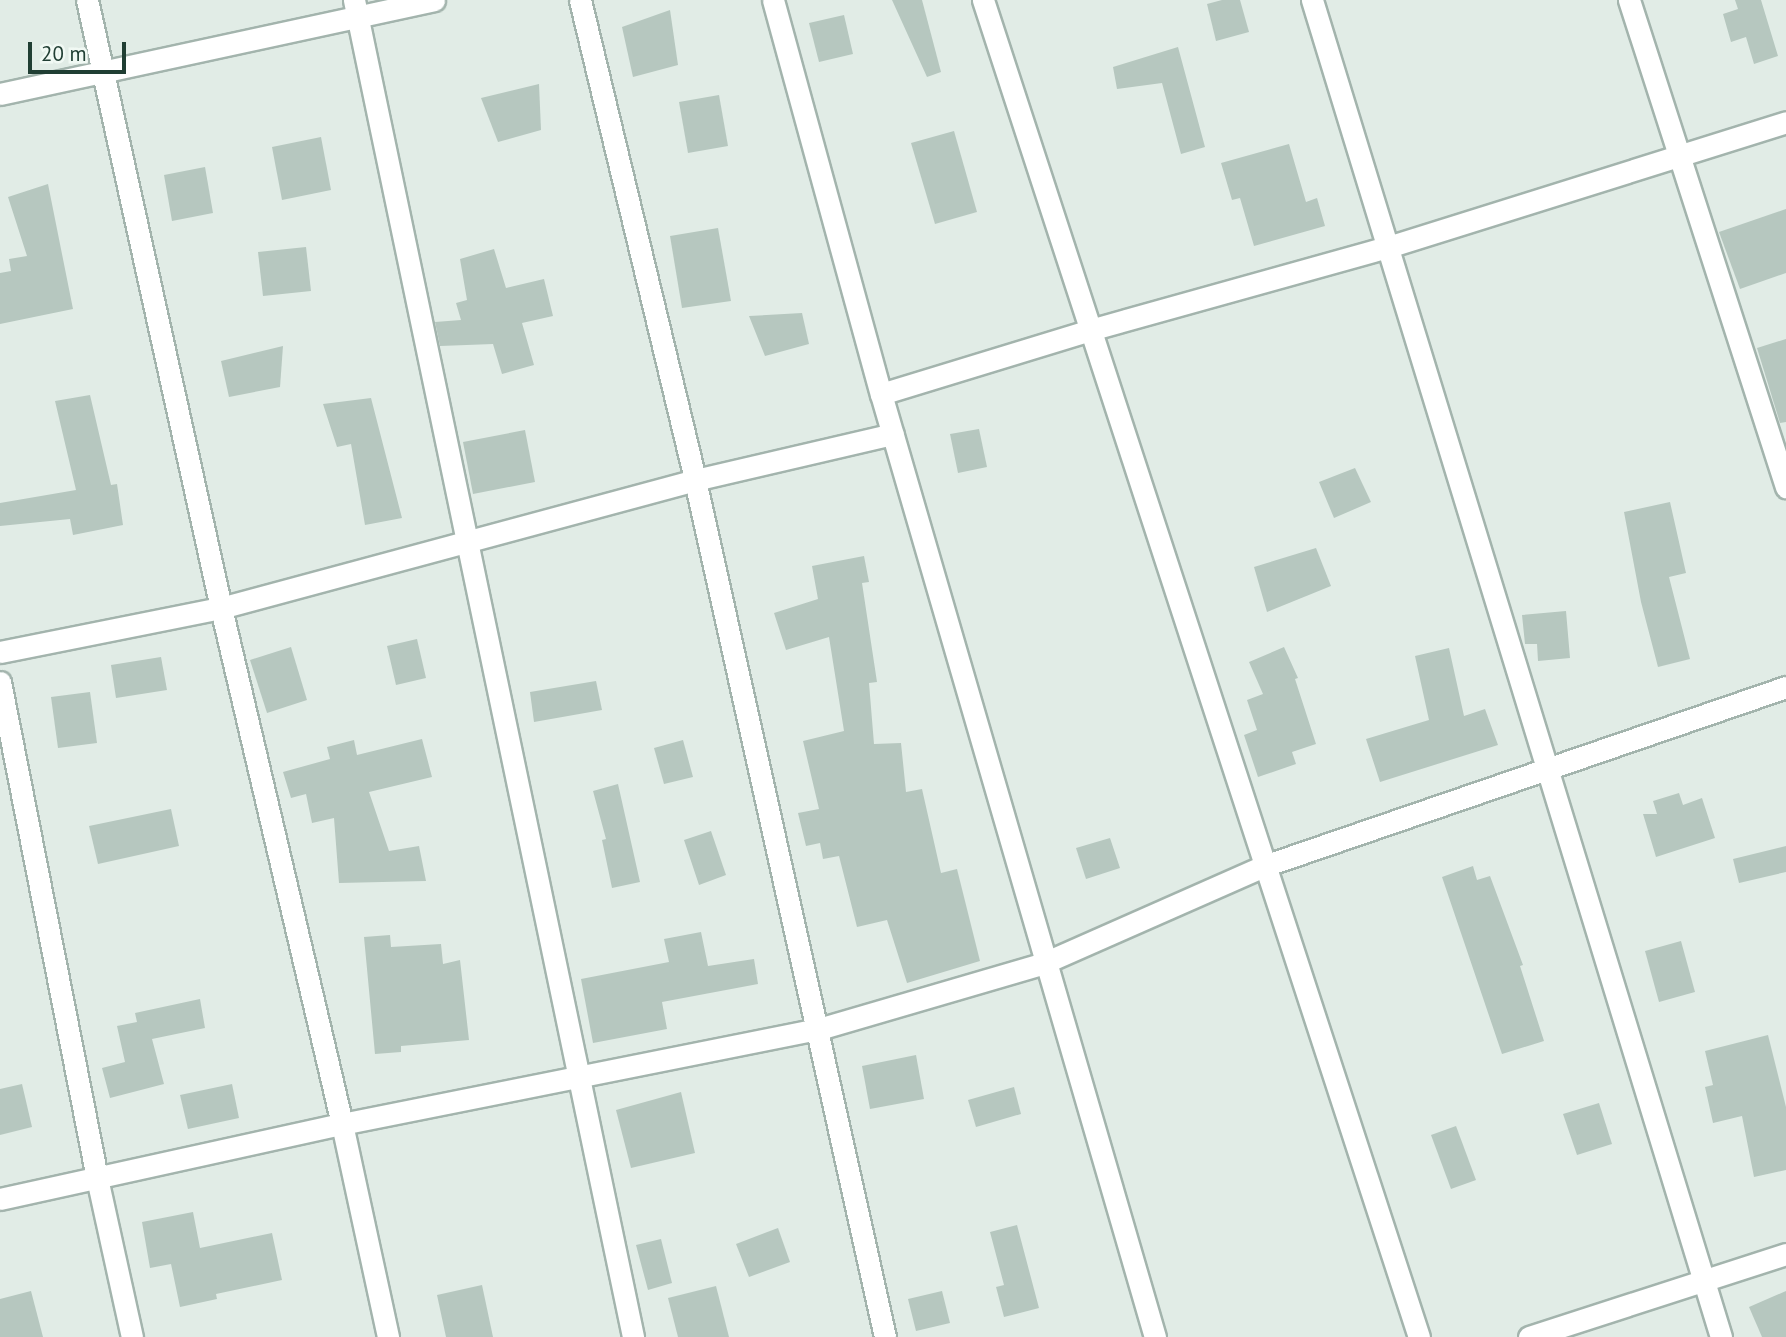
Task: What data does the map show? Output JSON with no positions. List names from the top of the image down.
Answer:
{
  "scale_bar": "20 m"
}
